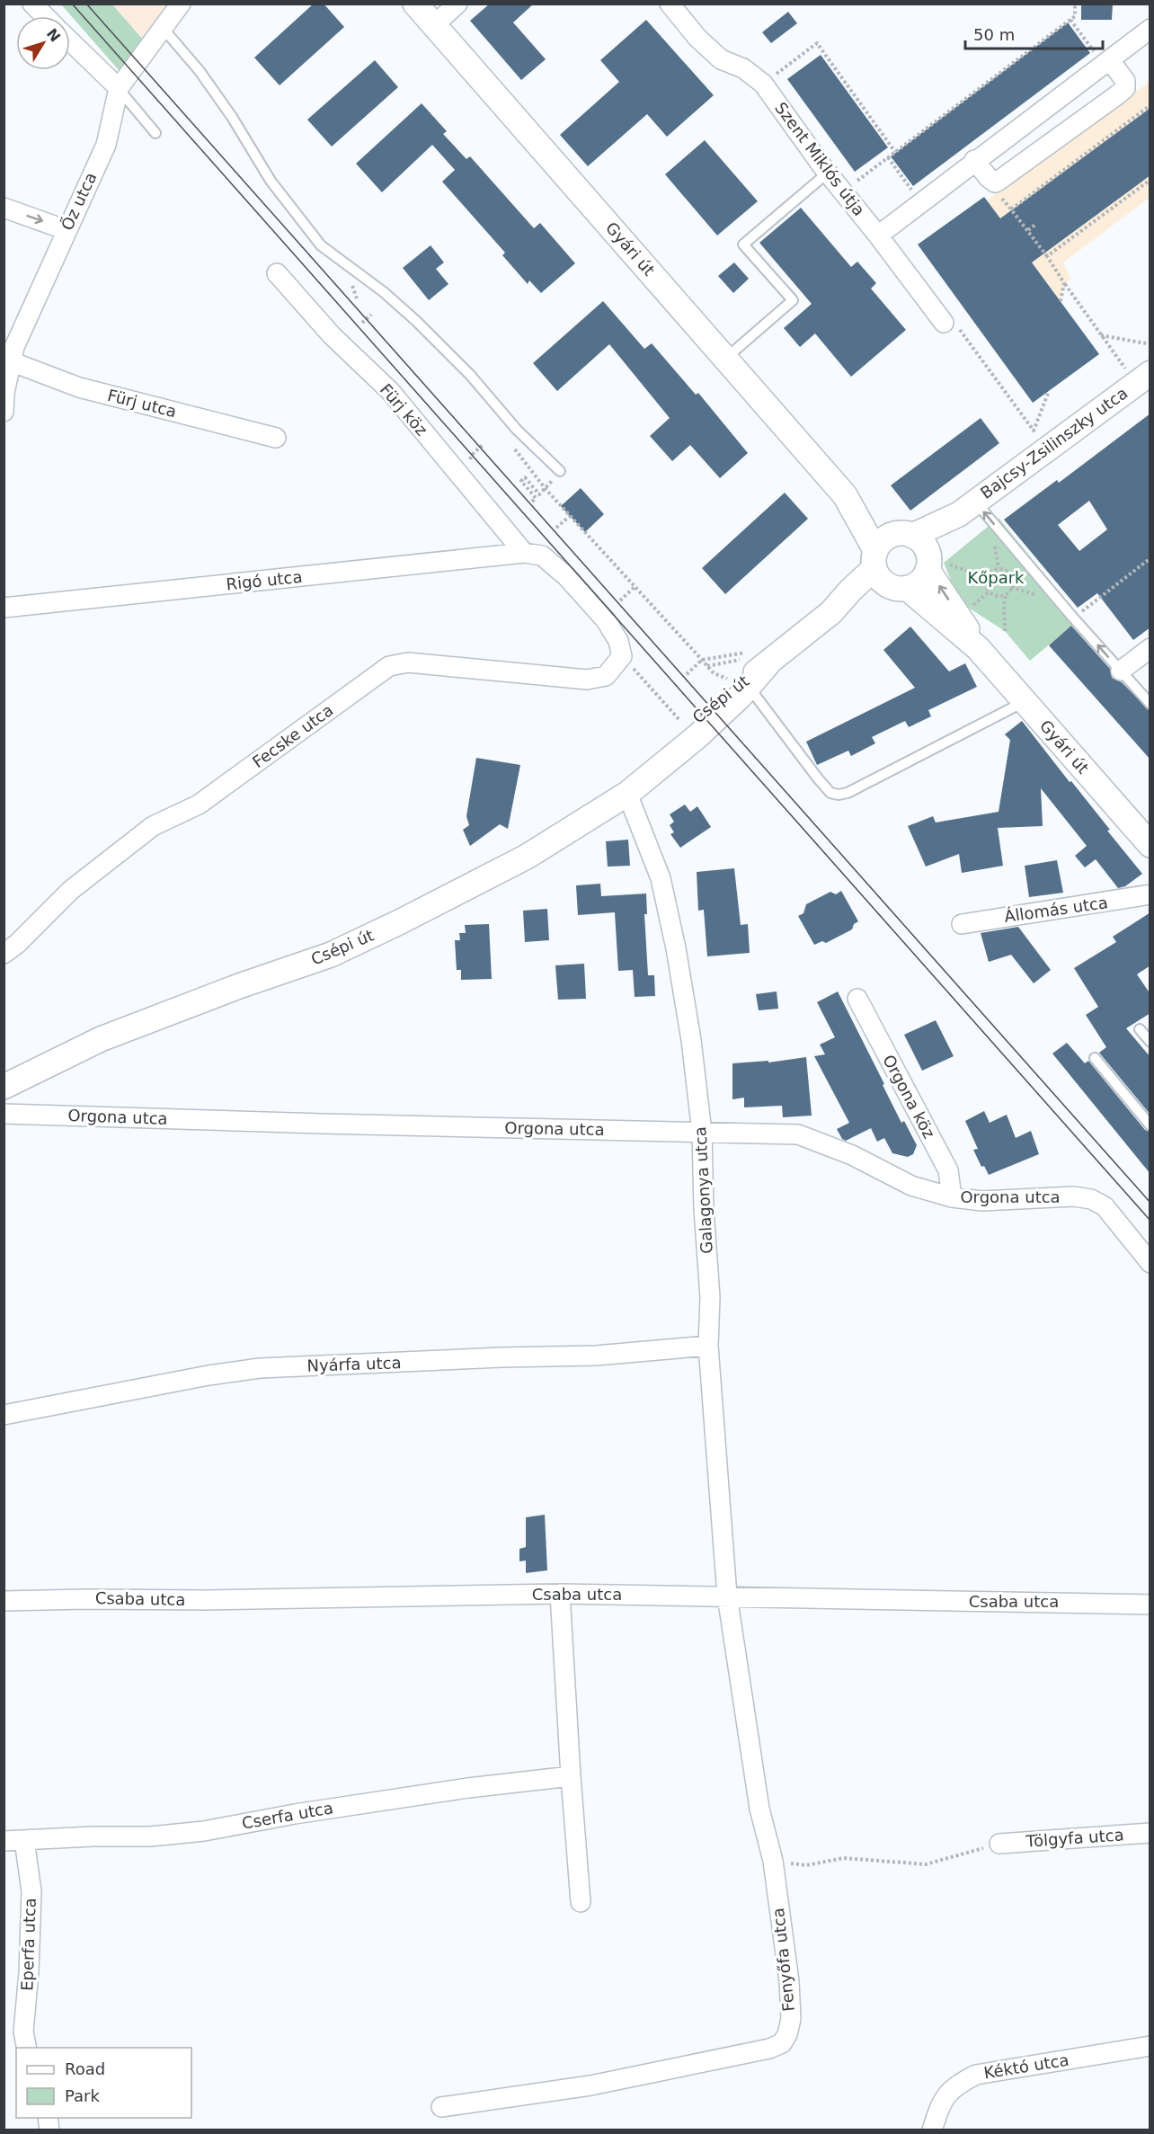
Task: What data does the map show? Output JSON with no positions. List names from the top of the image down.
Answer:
{
  "streets": {
    "street": [
      "Szent Miklós útja",
      "Őz utca",
      "Gyári út",
      "Fürj utca",
      "Fürj köz",
      "Bajcsy-Zsilinszky utca",
      "Rigó utca",
      "Csépi út",
      "Fecske utca",
      "Állomás utca",
      "Orgona köz",
      "Orgona utca",
      "Galagonya utca",
      "Nyárfa utca",
      "Csaba utca",
      "Cserfa utca",
      "Tölgyfa utca",
      "Eperfa utca",
      "Fenyőfa utca",
      "Kéktó utca"
    ]
  },
  "crossings": [
    ["Őz utca", "Fürj utca"],
    ["Gyári út", "Bajcsy-Zsilinszky utca"],
    ["Gyári út", "Csépi út"],
    ["Fürj köz", "Rigó utca"],
    ["Bajcsy-Zsilinszky utca", "Csépi út"],
    ["Csépi út", "Galagonya utca"],
    ["Orgona köz", "Orgona utca"],
    ["Orgona utca", "Galagonya utca"],
    ["Galagonya utca", "Nyárfa utca"],
    ["Galagonya utca", "Csaba utca"],
    ["Galagonya utca", "Fenyőfa utca"],
    ["Csaba utca", "Fenyőfa utca"],
    ["Cserfa utca", "Eperfa utca"]
  ],
  "parks": ["Kőpark"],
  "legend": ["Road", "Park"],
  "scale_bar": "50 m",
  "north": "top right"
}
